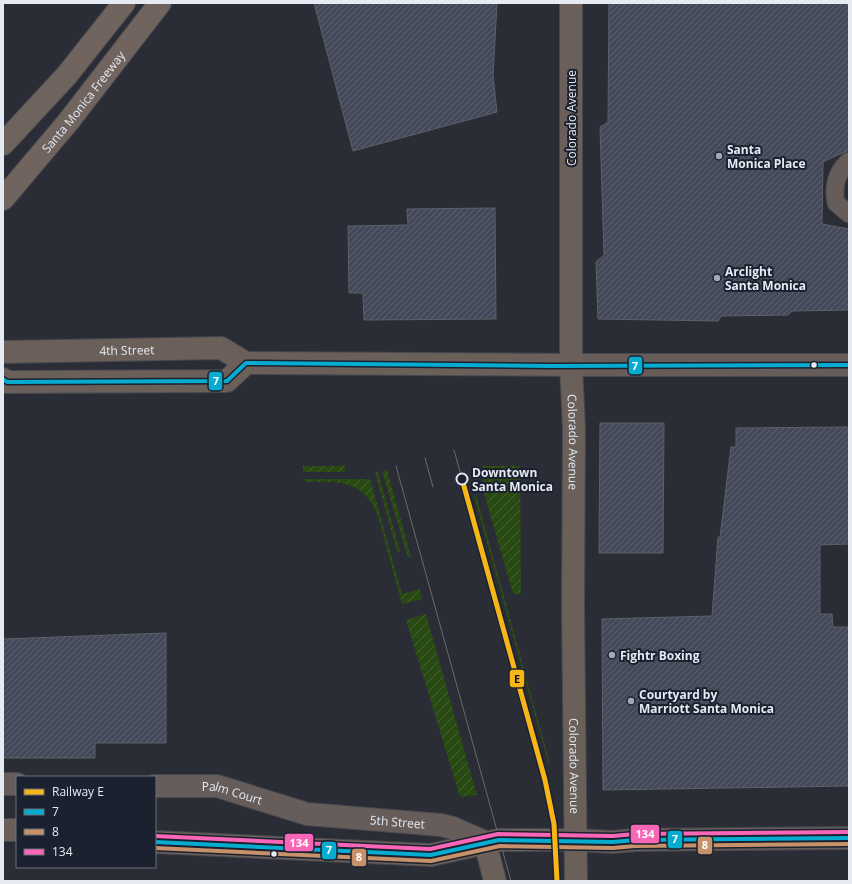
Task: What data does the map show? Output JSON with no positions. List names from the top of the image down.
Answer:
{
  "streets": {
    "highway": ["Santa Monica Freeway"],
    "main road": ["Colorado Avenue", "4th Street", "5th Street"],
    "street": ["Palm Court"]
  },
  "crossings": [
    ["Colorado Avenue", "5th Street"],
    ["Palm Court", "5th Street"]
  ],
  "places": [
    "Santa Monica Place",
    "Arclight Santa Monica",
    "Downtown Santa Monica",
    "Fightr Boxing",
    "Courtyard by Marriott Santa Monica"
  ],
  "lines": [
    "transit line 7",
    "rail line E",
    "transit line 134",
    "transit line 8"
  ],
  "legend": [
    "Railway E",
    "7",
    "8",
    "134"
  ]
}
